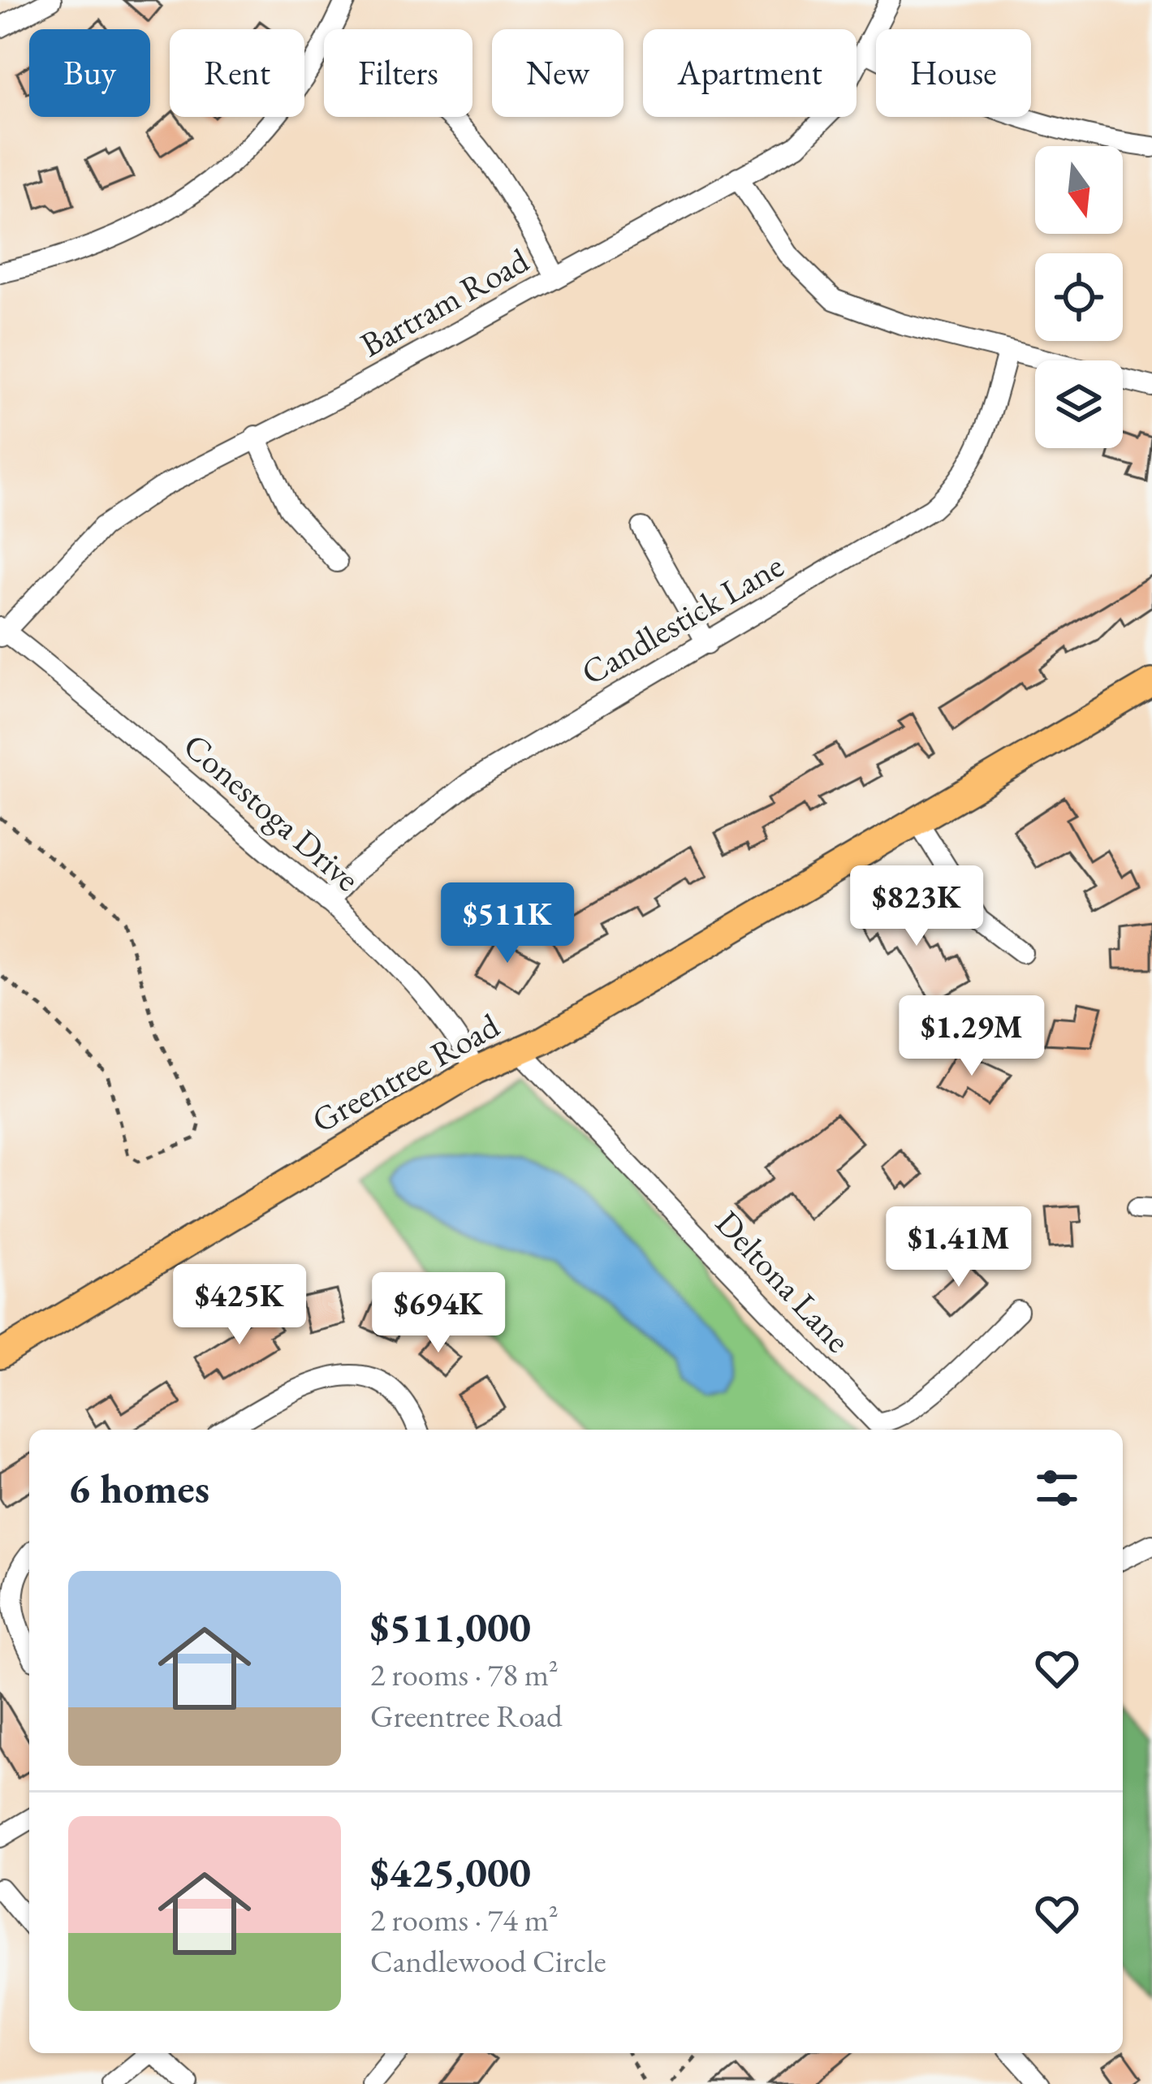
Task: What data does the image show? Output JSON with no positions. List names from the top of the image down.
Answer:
{
  "streets": {
    "main road": ["Greentree Road"],
    "street": [
      "Bartram Road",
      "Candlestick Lane",
      "Conestoga Drive",
      "Deltona Lane"
    ]
  },
  "crossings": [
    ["Bartram Road", "Conestoga Drive"],
    ["Candlestick Lane", "Conestoga Drive"],
    ["Conestoga Drive", "Greentree Road"],
    ["Greentree Road", "Deltona Lane"]
  ],
  "north": "bottom",
  "page": {
    "chip": [
      "Buy",
      "Rent",
      "Filters",
      "New",
      "Apartment",
      "House"
    ],
    "price": [
      "$823K",
      "$511K",
      "$1.29M",
      "$1.41M",
      "$425K",
      "$694K"
    ],
    "heading": "6 homes",
    "list": [
      {
        "name": "$511,000",
        "note": "2 rooms · 78 m² · Greentree Road"
      },
      {
        "name": "$425,000",
        "note": "2 rooms · 74 m² · Candlewood Circle"
      }
    ]
  }
}
